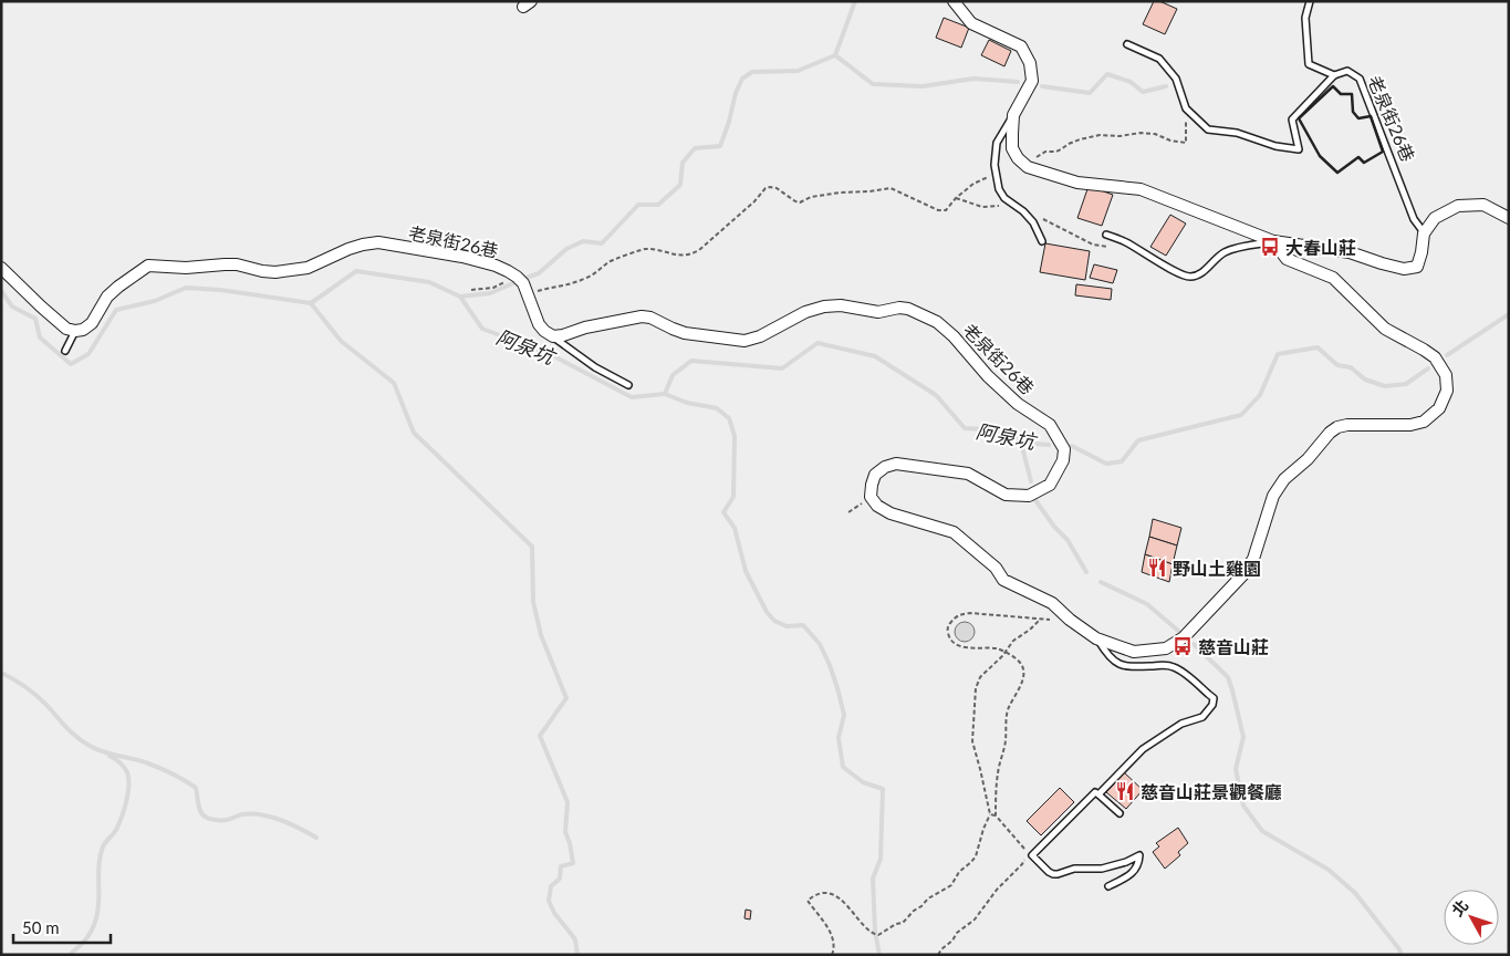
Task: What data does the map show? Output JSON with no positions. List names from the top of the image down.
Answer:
{
  "streets": {
    "street": ["老泉街26巷"]
  },
  "water": ["阿泉坑"],
  "places": {
    "bus stop": ["大春山莊", "慈音山莊"],
    "restaurant": ["野山土雞園", "慈音山莊景觀餐廳"]
  },
  "scale_bar": "50 m",
  "north": "top left"
}
